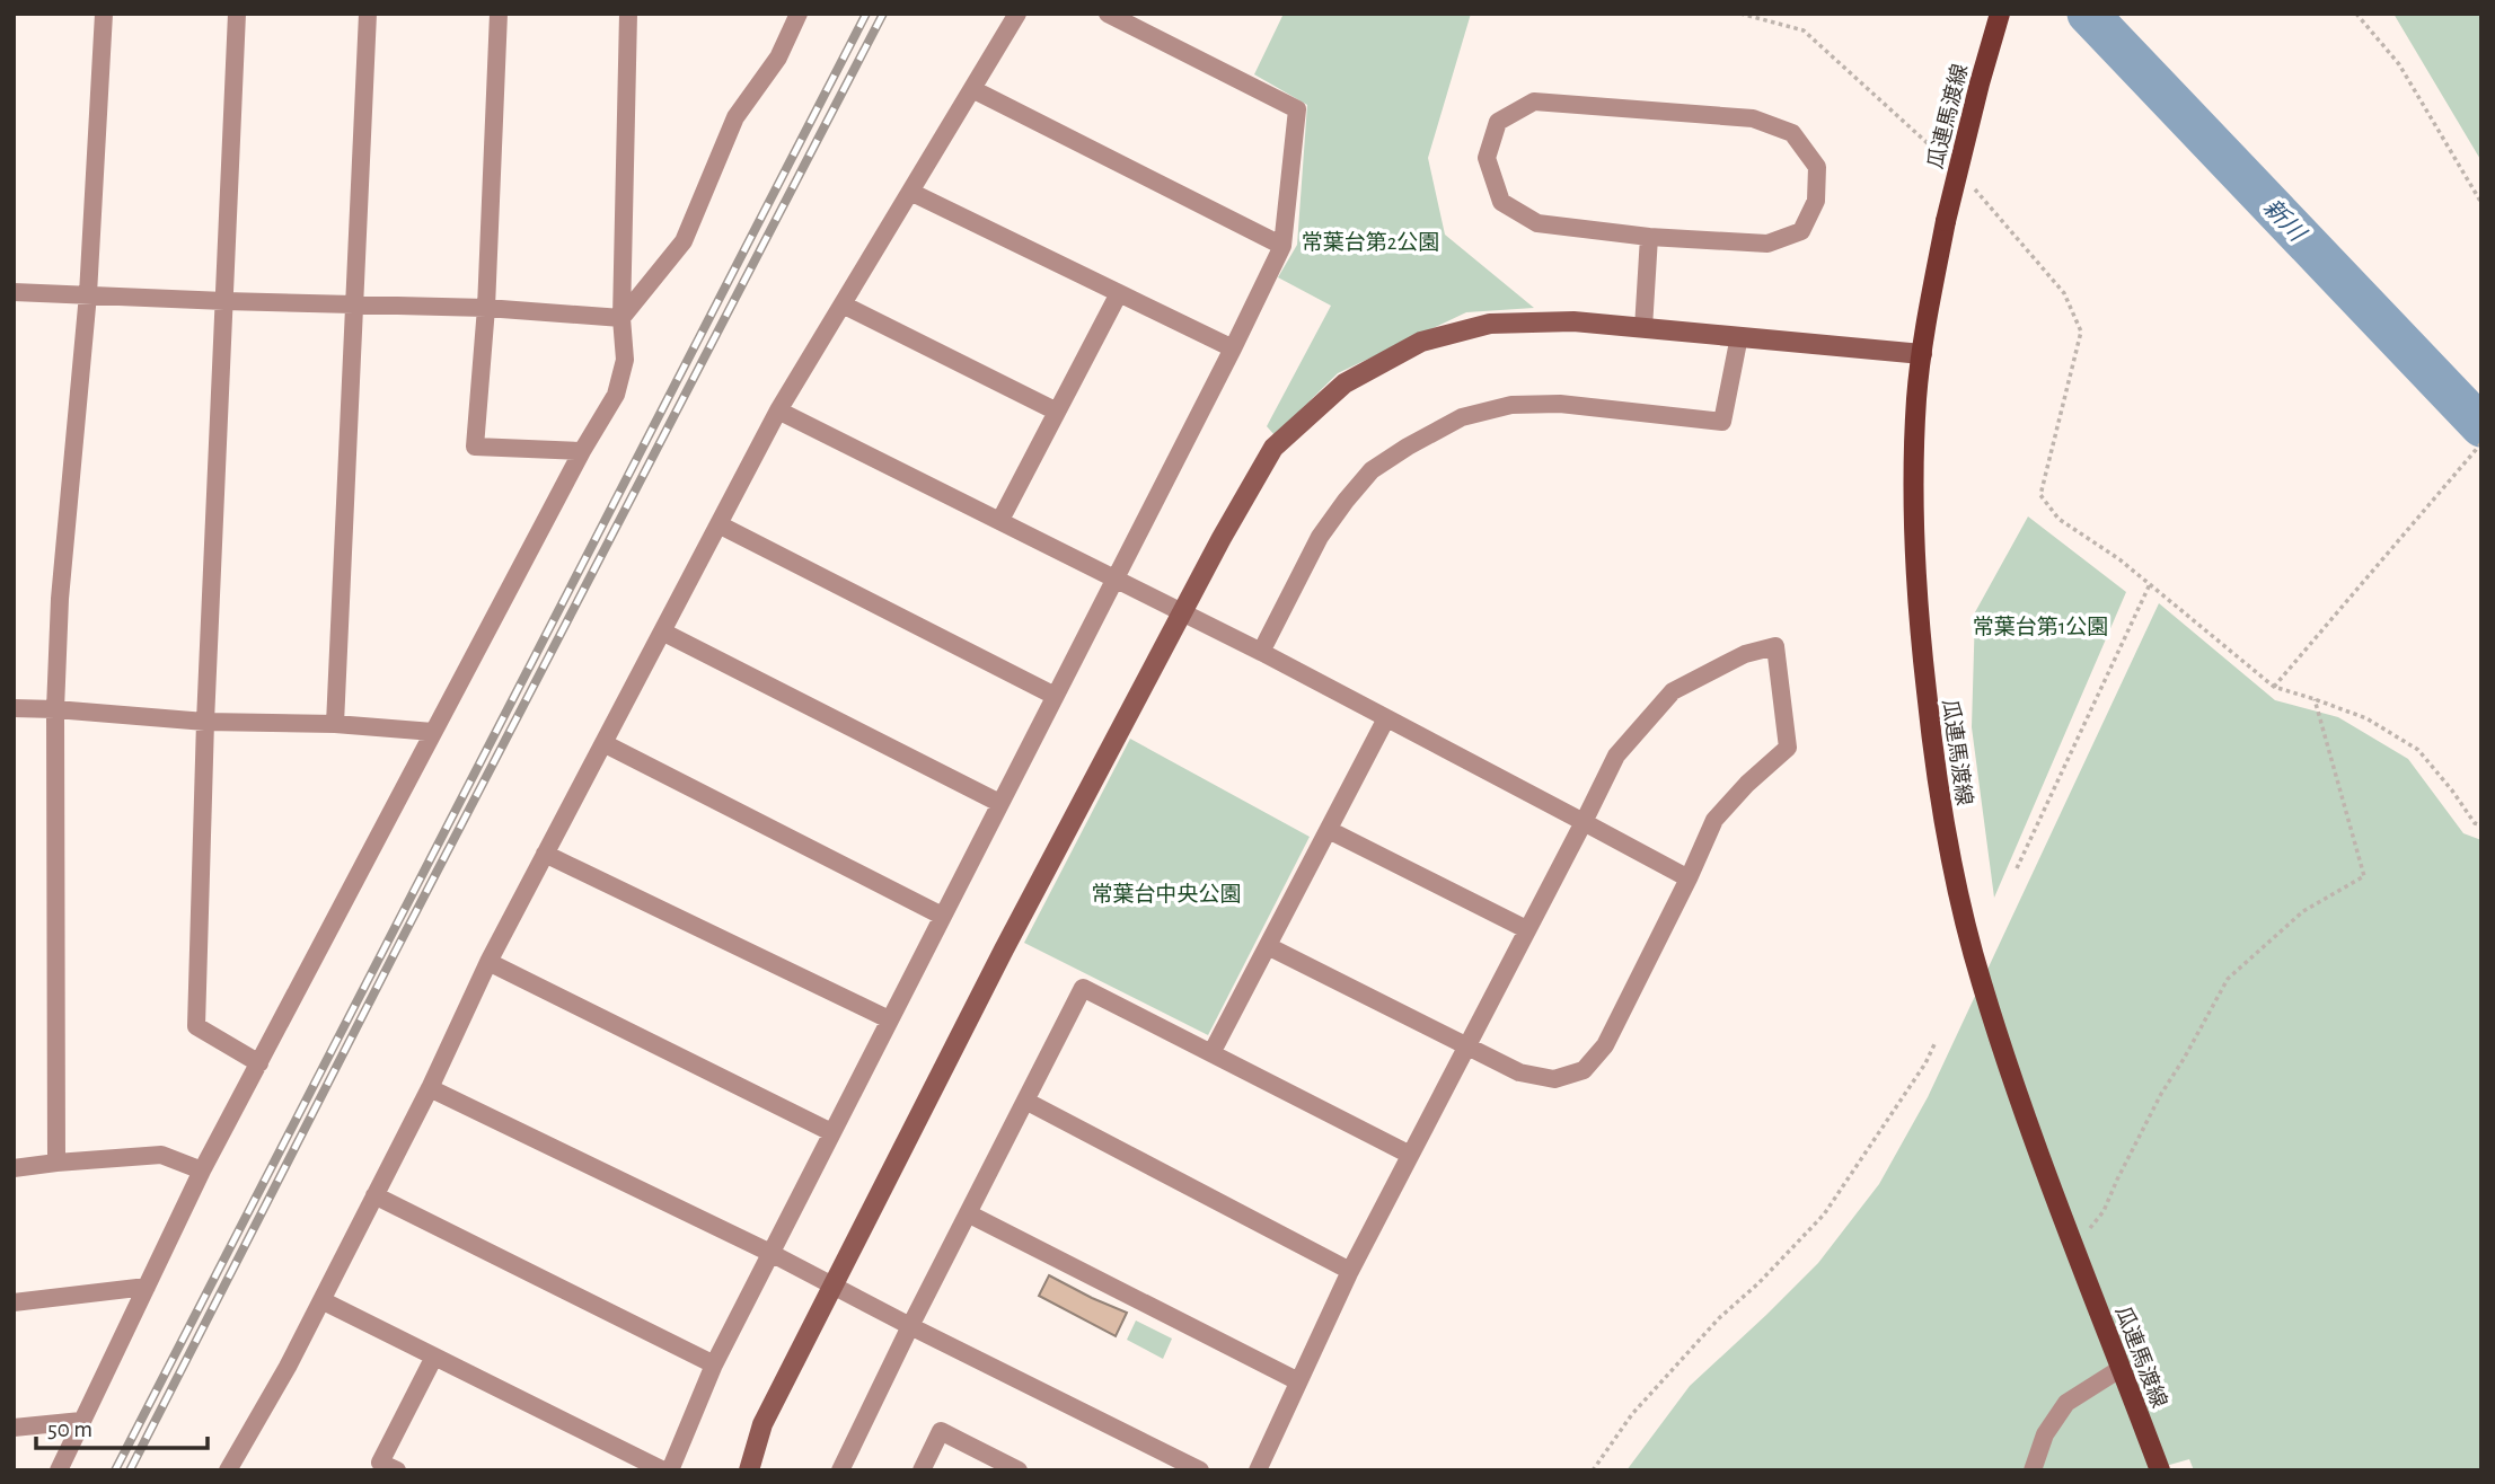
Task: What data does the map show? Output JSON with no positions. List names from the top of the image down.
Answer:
{
  "streets": {
    "main road": ["瓜連馬渡線"]
  },
  "water": ["新川"],
  "parks": ["常葉台第2公園", "常葉台第1公園", "常葉台中央公園"],
  "scale_bar": "50 m"
}
